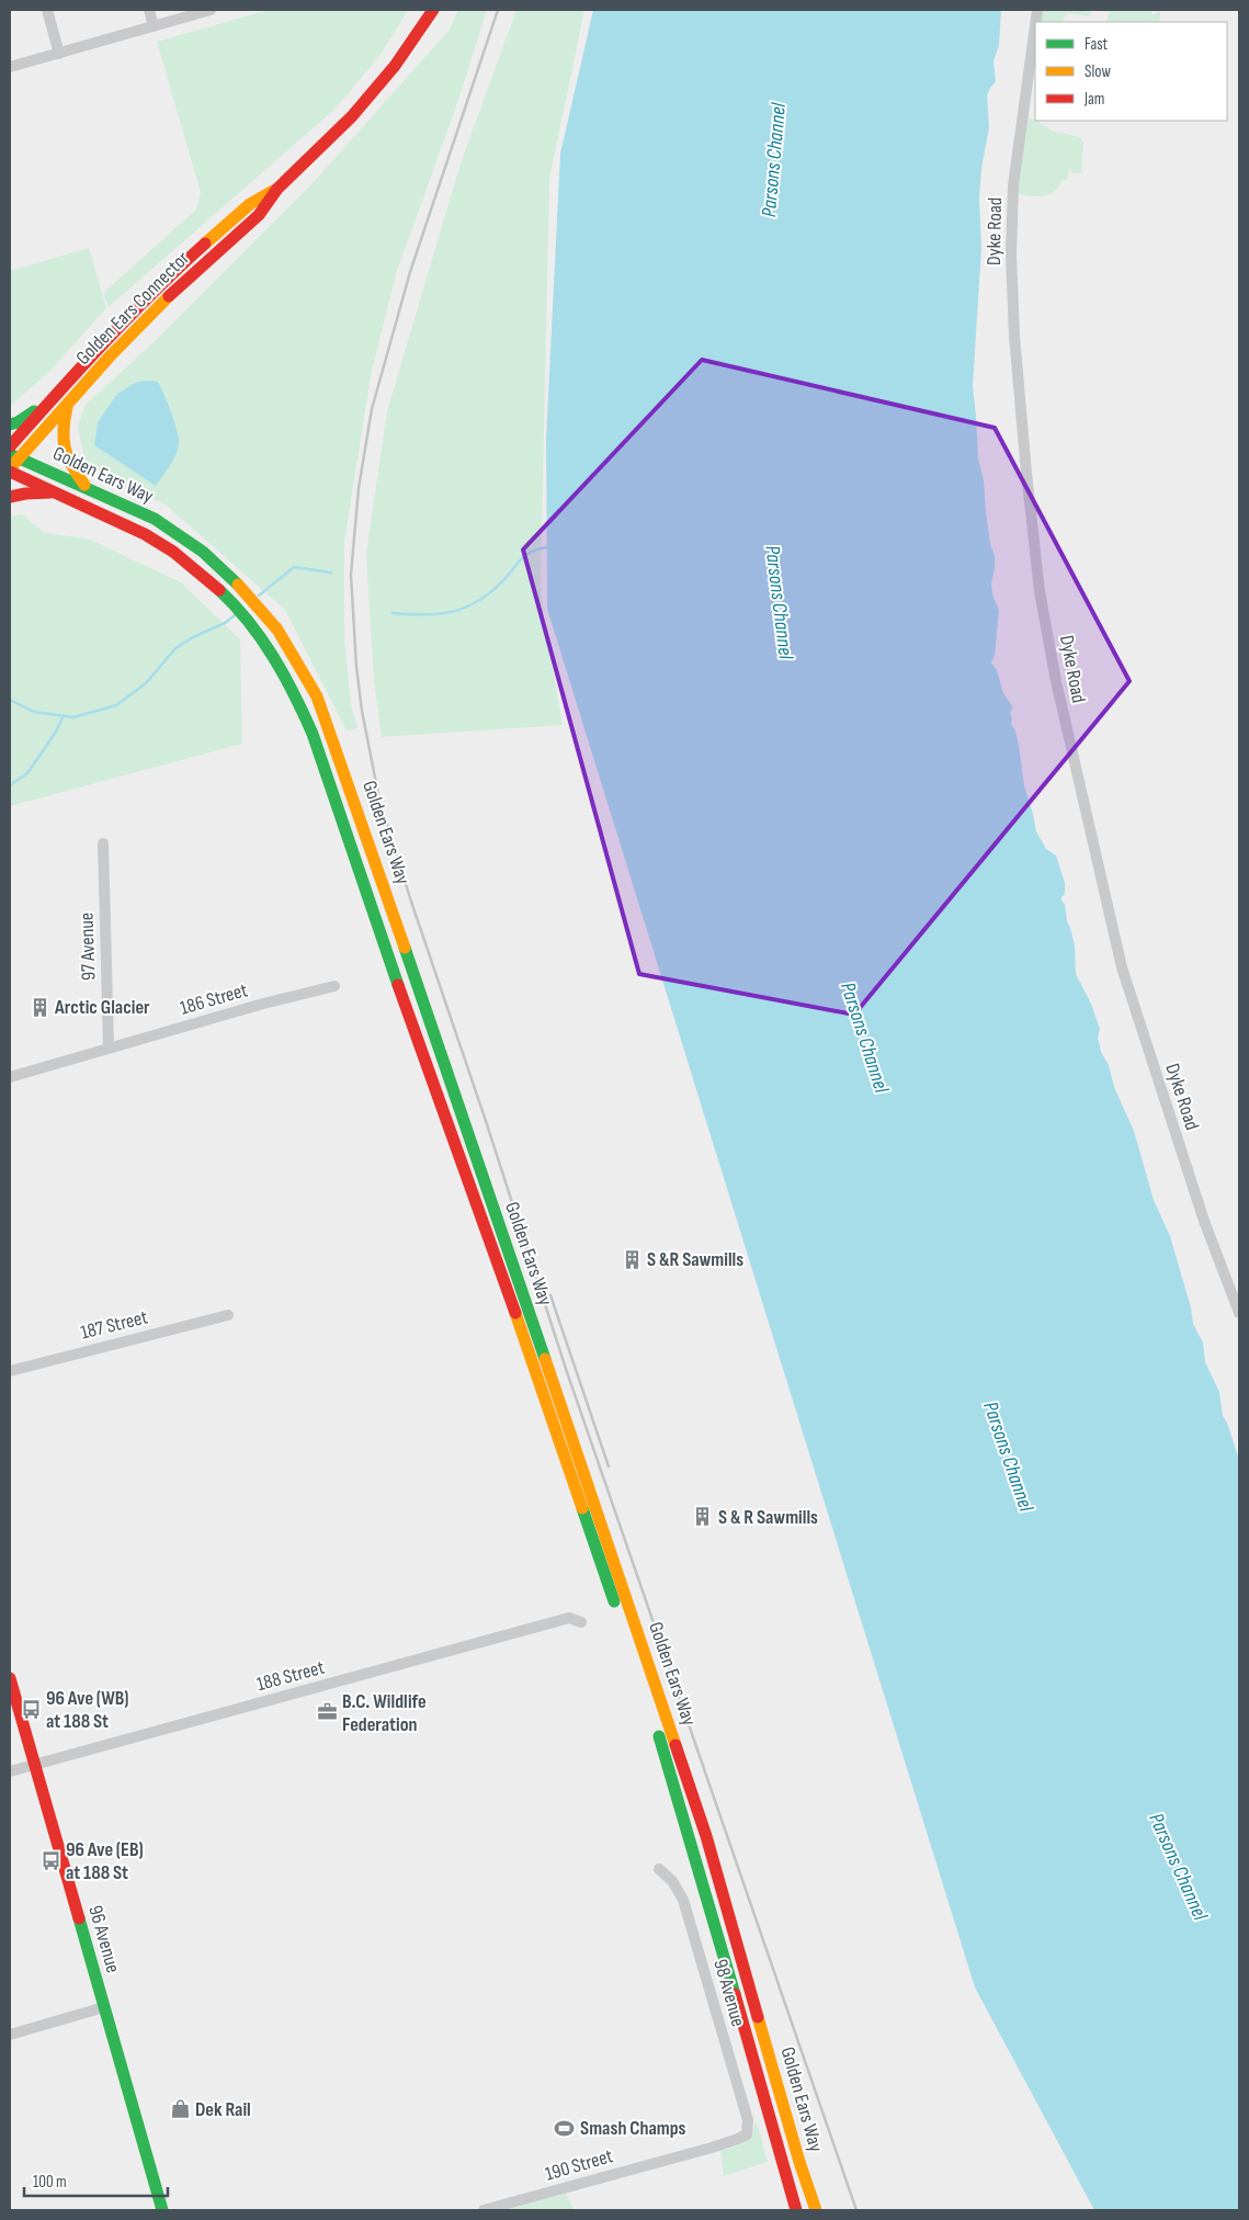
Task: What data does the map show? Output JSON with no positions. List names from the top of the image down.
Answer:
{
  "streets": {
    "main road": ["Golden Ears Connector", "Golden Ears Way", "96 Avenue"],
    "street": [
      "Dyke Road",
      "97 Avenue",
      "186 Street",
      "187 Street",
      "188 Street",
      "98 Avenue",
      "190 Street"
    ]
  },
  "crossings": [
    ["Golden Ears Connector", "Golden Ears Way"],
    ["97 Avenue", "186 Street"],
    ["188 Street", "96 Avenue"],
    ["98 Avenue", "190 Street"]
  ],
  "water": ["Parsons Channel"],
  "places": {
    "building": ["Arctic Glacier", "S &R Sawmills", "S & R Sawmills"],
    "bus stop": ["96 Ave (WB) at 188 St", "96 Ave (EB) at 188 St"],
    "office": ["B.C. Wildlife Federation"],
    "shop": ["Dek Rail"],
    "sports": ["Smash Champs"]
  },
  "legend": ["Fast", "Slow", "Jam"],
  "scale_bar": "100 m"
}
